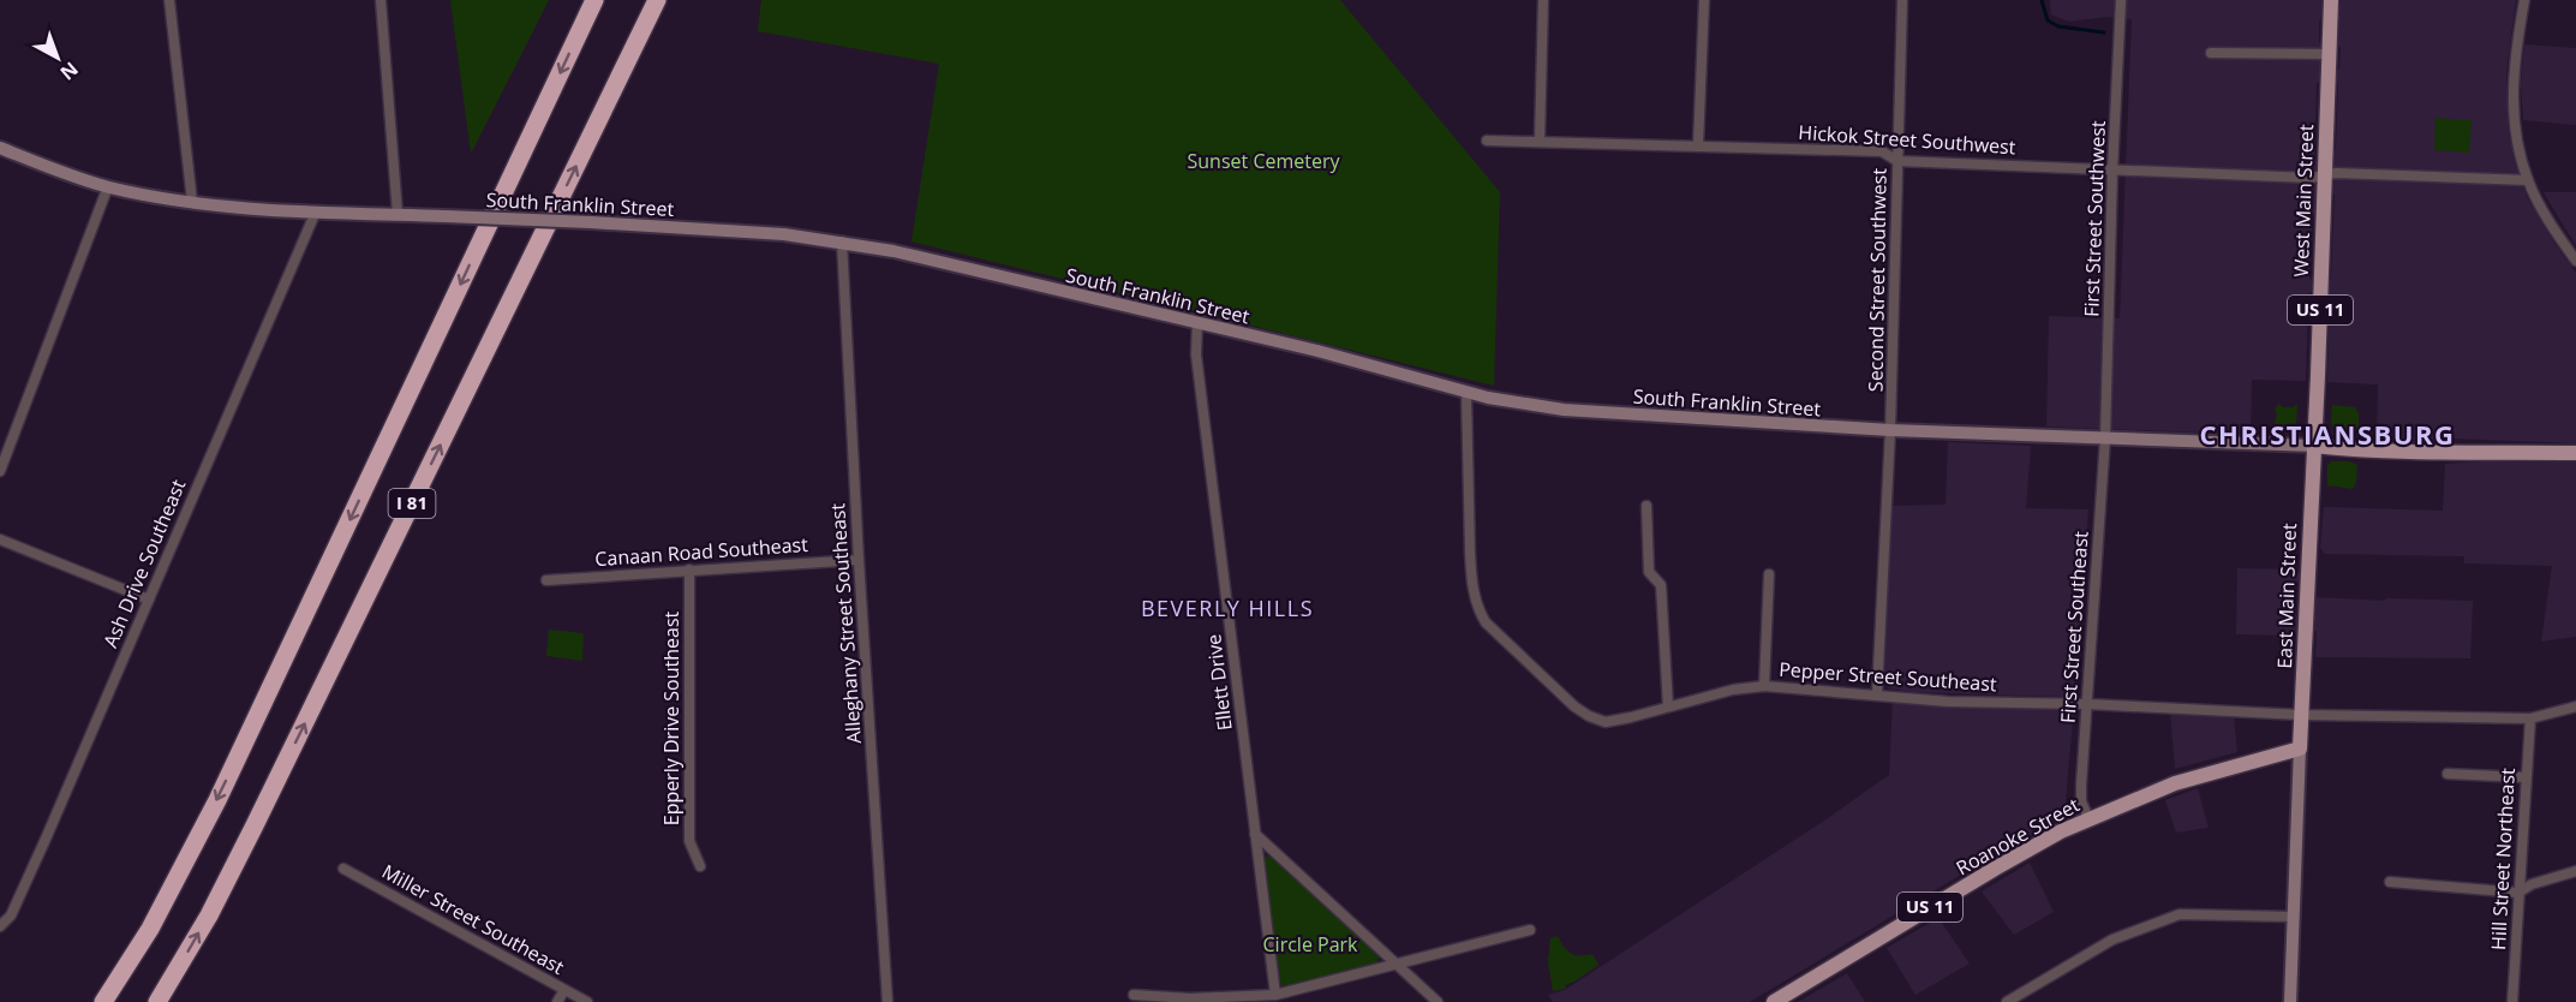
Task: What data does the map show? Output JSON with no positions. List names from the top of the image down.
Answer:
{
  "streets": {
    "highway": ["I 81"],
    "main road": [
      "West Main Street",
      "South Franklin Street",
      "US 11",
      "East Main Street",
      "Roanoke Street"
    ],
    "street": [
      "Hickok Street Southwest",
      "First Street Southwest",
      "Second Street Southwest",
      "Canaan Road Southeast",
      "Ash Drive Southeast",
      "Alleghany Street Southeast",
      "First Street Southeast",
      "Pepper Street Southeast",
      "Ellett Drive",
      "Epperly Drive Southeast",
      "Hill Street Northeast",
      "Miller Street Southeast"
    ]
  },
  "crossings": [
    ["Hickok Street Southwest", "West Main Street"],
    ["Hickok Street Southwest", "First Street Southwest"],
    ["Hickok Street Southwest", "Second Street Southwest"],
    ["West Main Street", "South Franklin Street"],
    ["West Main Street", "East Main Street"],
    ["South Franklin Street", "First Street Southwest"],
    ["South Franklin Street", "Second Street Southwest"],
    ["South Franklin Street", "Ash Drive Southeast"],
    ["South Franklin Street", "East Main Street"],
    ["South Franklin Street", "Alleghany Street Southeast"],
    ["South Franklin Street", "First Street Southeast"],
    ["South Franklin Street", "Pepper Street Southeast"],
    ["South Franklin Street", "Ellett Drive"],
    ["First Street Southwest", "First Street Southeast"],
    ["Second Street Southwest", "Pepper Street Southeast"],
    ["Canaan Road Southeast", "Alleghany Street Southeast"],
    ["Canaan Road Southeast", "Epperly Drive Southeast"],
    ["East Main Street", "Pepper Street Southeast"],
    ["East Main Street", "Roanoke Street"],
    ["First Street Southeast", "Pepper Street Southeast"],
    ["First Street Southeast", "Roanoke Street"],
    ["Pepper Street Southeast", "Hill Street Northeast"]
  ],
  "districts": ["CHRISTIANSBURG", "BEVERLY HILLS"],
  "parks": ["Sunset Cemetery", "Circle Park"],
  "north": "bottom right"
}
